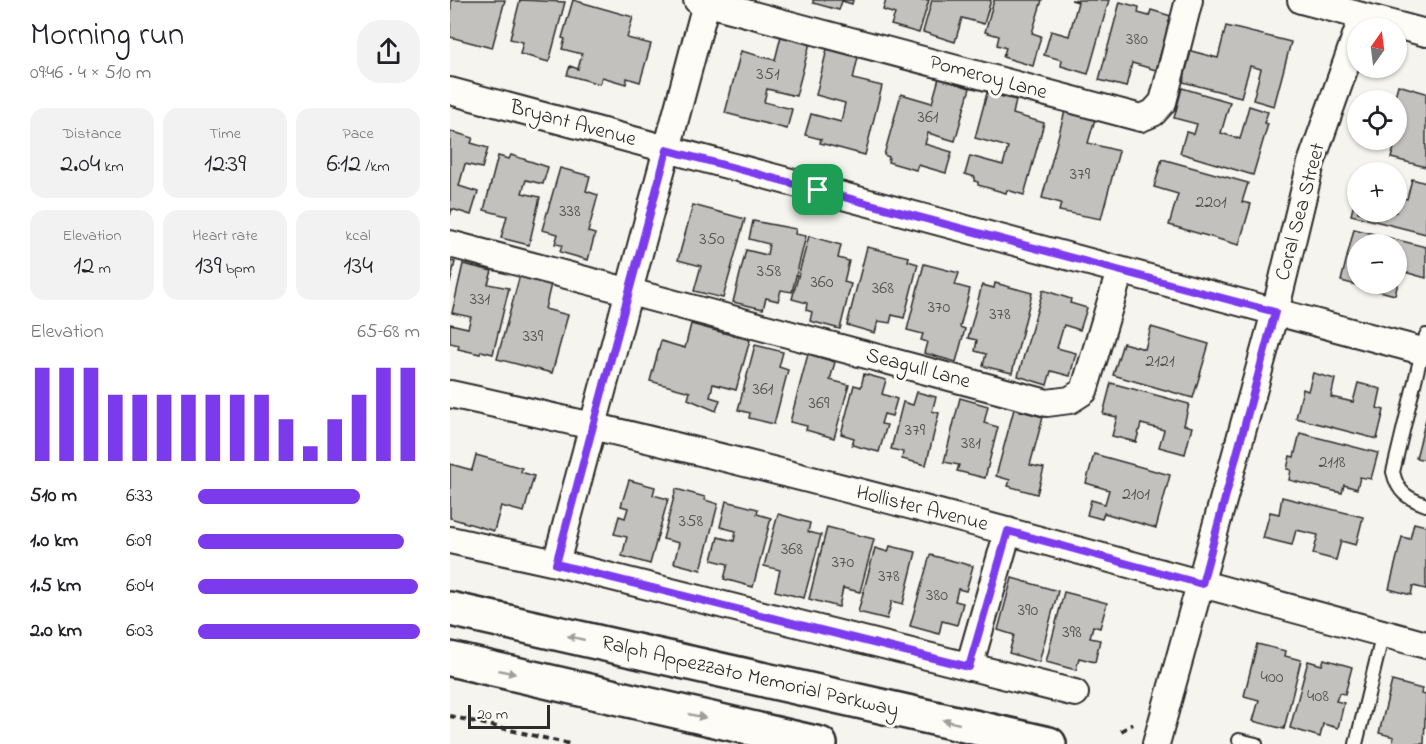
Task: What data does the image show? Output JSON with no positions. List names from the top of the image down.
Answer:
{
  "streets": {
    "street": [
      "Pomeroy Lane",
      "Bryant Avenue",
      "Coral Sea Street",
      "Seagull Lane",
      "Hollister Avenue",
      "Ralph Appezzato Memorial Parkway"
    ]
  },
  "crossings": [
    ["Bryant Avenue", "Coral Sea Street"],
    ["Bryant Avenue", "Seagull Lane"],
    ["Coral Sea Street", "Hollister Avenue"]
  ],
  "house_numbers": [
    "380",
    "351",
    "361",
    "379",
    "2201",
    "338",
    "350",
    "358",
    "360",
    "368",
    "331",
    "370",
    "378",
    "339",
    "2121",
    "361",
    "369",
    "379",
    "381",
    "2118",
    "2101",
    "358",
    "368",
    "370",
    "378",
    "380",
    "390",
    "398",
    "400",
    "408"
  ],
  "scale_bar": "20 m",
  "north": "top",
  "page": {
    "heading": ["Morning run", "09:46 · 4 × 510 m"],
    "map_buttons": ["+", "−"],
    "stats": [
      ["Distance", "2.04 km"],
      ["Time", "12:39"],
      ["Pace", "6:12 /km"],
      ["Elevation", "12 m"],
      ["Heart rate", "139 bpm"],
      ["kcal", "134"]
    ],
    "chart": ["Elevation", "65–68 m"],
    "list": [
      {
        "name": "510 m",
        "note": "6:33"
      },
      {
        "name": "1.0 km",
        "note": "6:09"
      },
      {
        "name": "1.5 km",
        "note": "6:04"
      },
      {
        "name": "2.0 km",
        "note": "6:03"
      }
    ],
    "scale": "20 m"
  }
}
